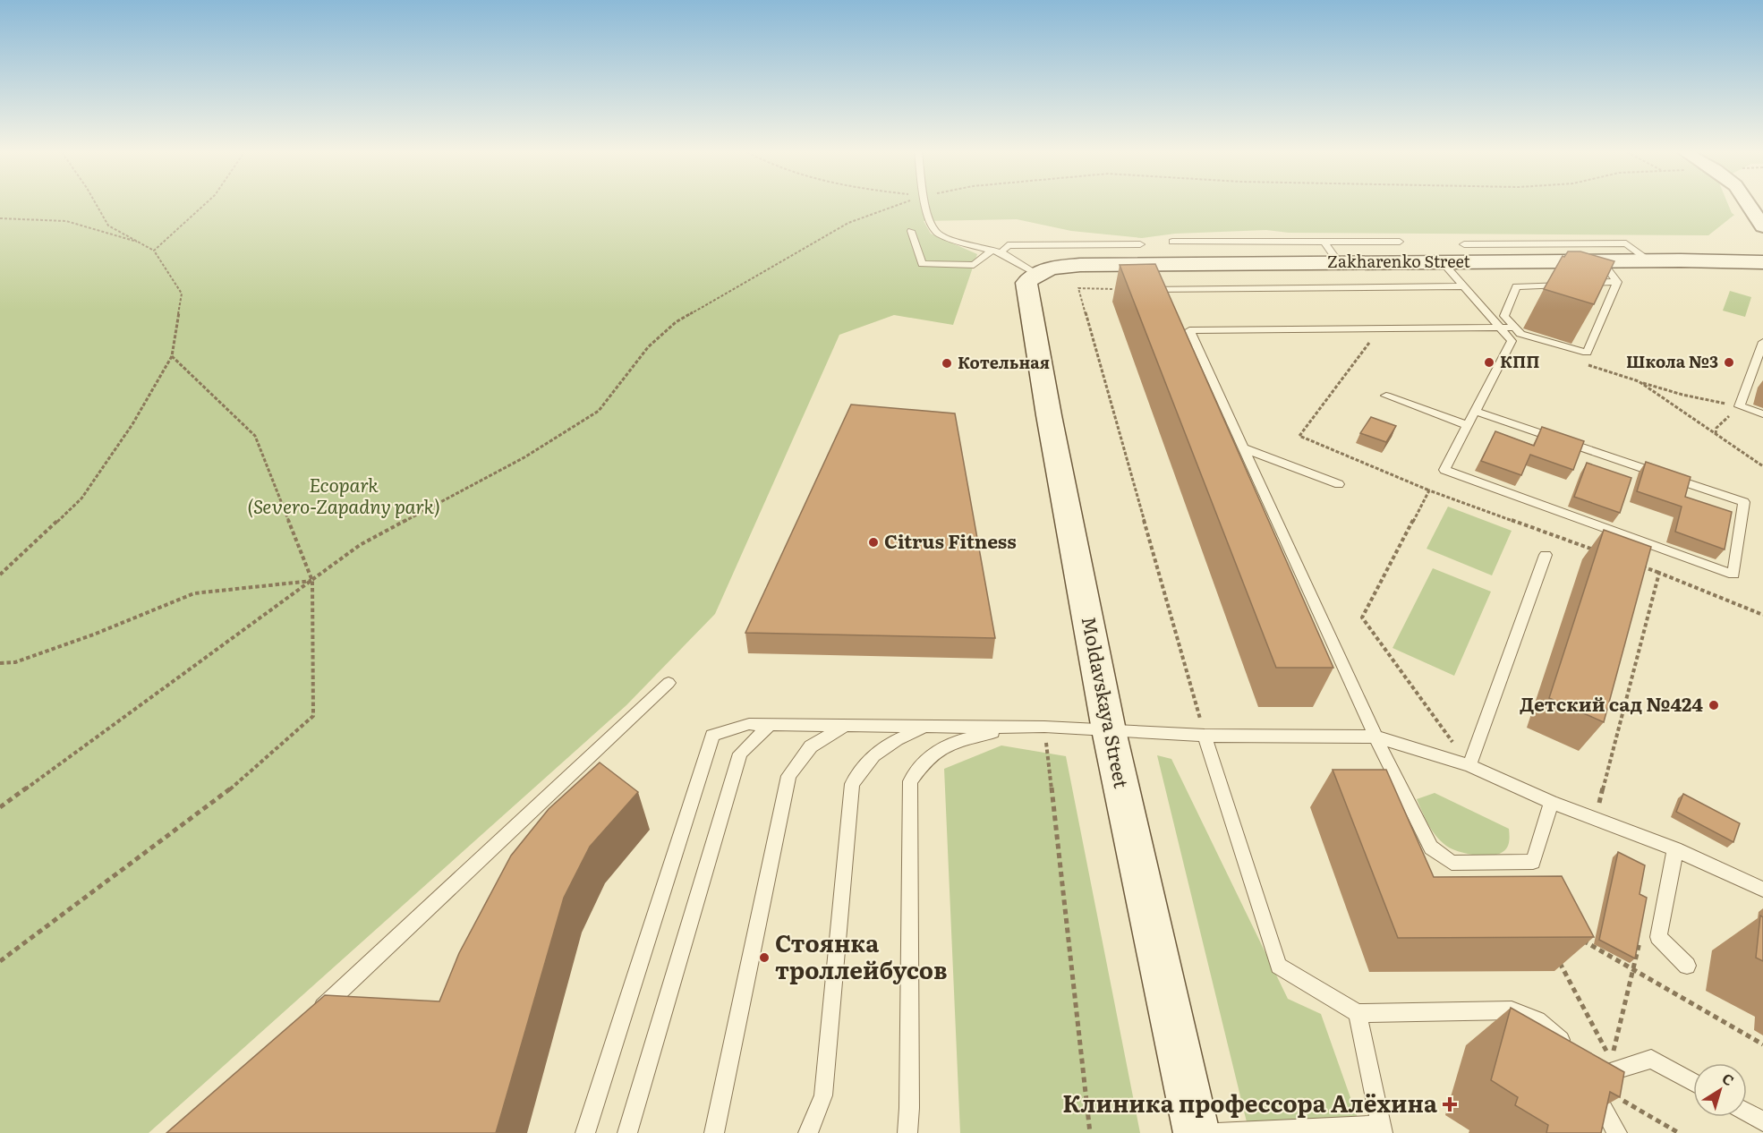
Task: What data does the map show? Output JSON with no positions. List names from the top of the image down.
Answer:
{
  "streets": {
    "street": ["Zakharenko Street", "Moldavskaya Street"]
  },
  "crossings": [
    ["Zakharenko Street", "Moldavskaya Street"]
  ],
  "parks": ["Ecopark (Severo-Zapadny park)"],
  "places": {
    "other": [
      "КПП",
      "Школа №3",
      "Котельная",
      "Citrus Fitness",
      "Детский сад №424",
      "Стоянка троллейбусов"
    ],
    "health": ["Клиника профессора Алёхина"]
  },
  "north": "top right"
}
